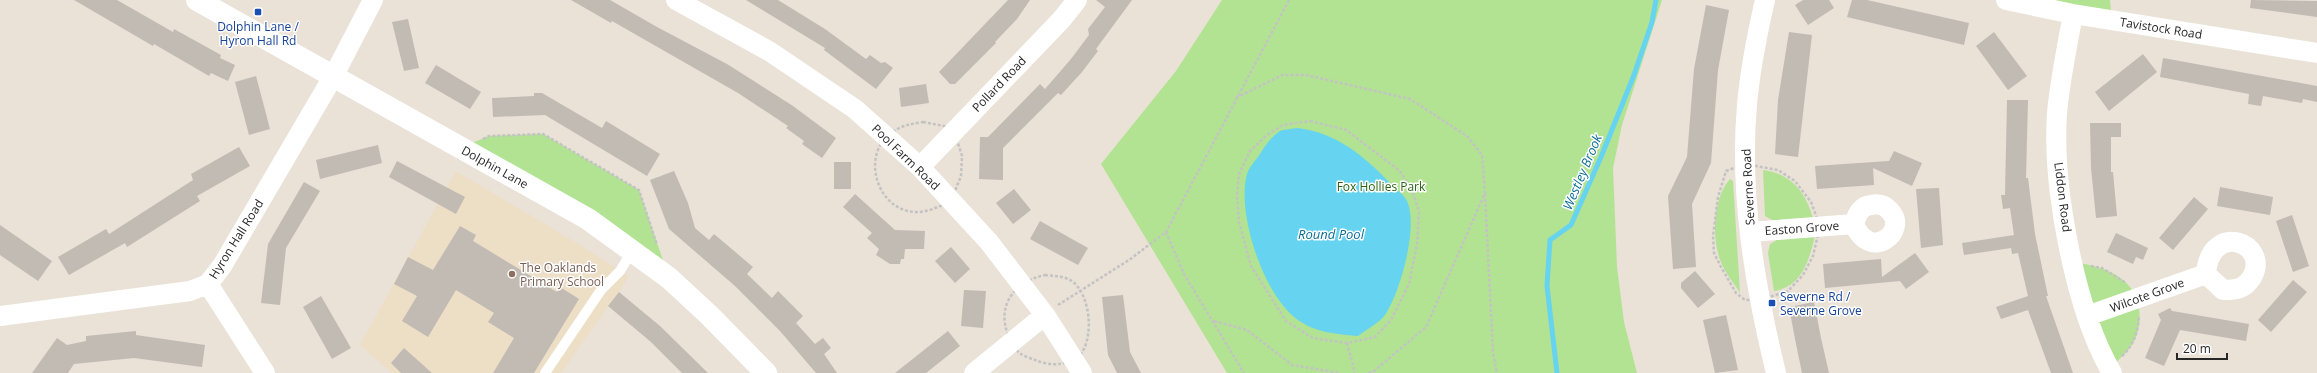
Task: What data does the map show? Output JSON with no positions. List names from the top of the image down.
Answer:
{
  "streets": {
    "street": [
      "Tavistock Road",
      "Pollard Road",
      "Pool Farm Road",
      "Dolphin Lane",
      "Severne Road",
      "Liddon Road",
      "Easton Grove",
      "Hyron Hall Road",
      "Wilcote Grove"
    ]
  },
  "crossings": [
    ["Tavistock Road", "Liddon Road"],
    ["Pollard Road", "Pool Farm Road"],
    ["Dolphin Lane", "Hyron Hall Road"],
    ["Severne Road", "Easton Grove"],
    ["Liddon Road", "Wilcote Grove"]
  ],
  "water": ["Westley Brook", "Round Pool"],
  "parks": ["Fox Hollies Park"],
  "places": {
    "transit": ["Dolphin Lane / Hyron Hall Rd", "Severne Rd / Severne Grove"],
    "other": ["The Oaklands Primary School"]
  },
  "scale_bar": "20 m"
}
